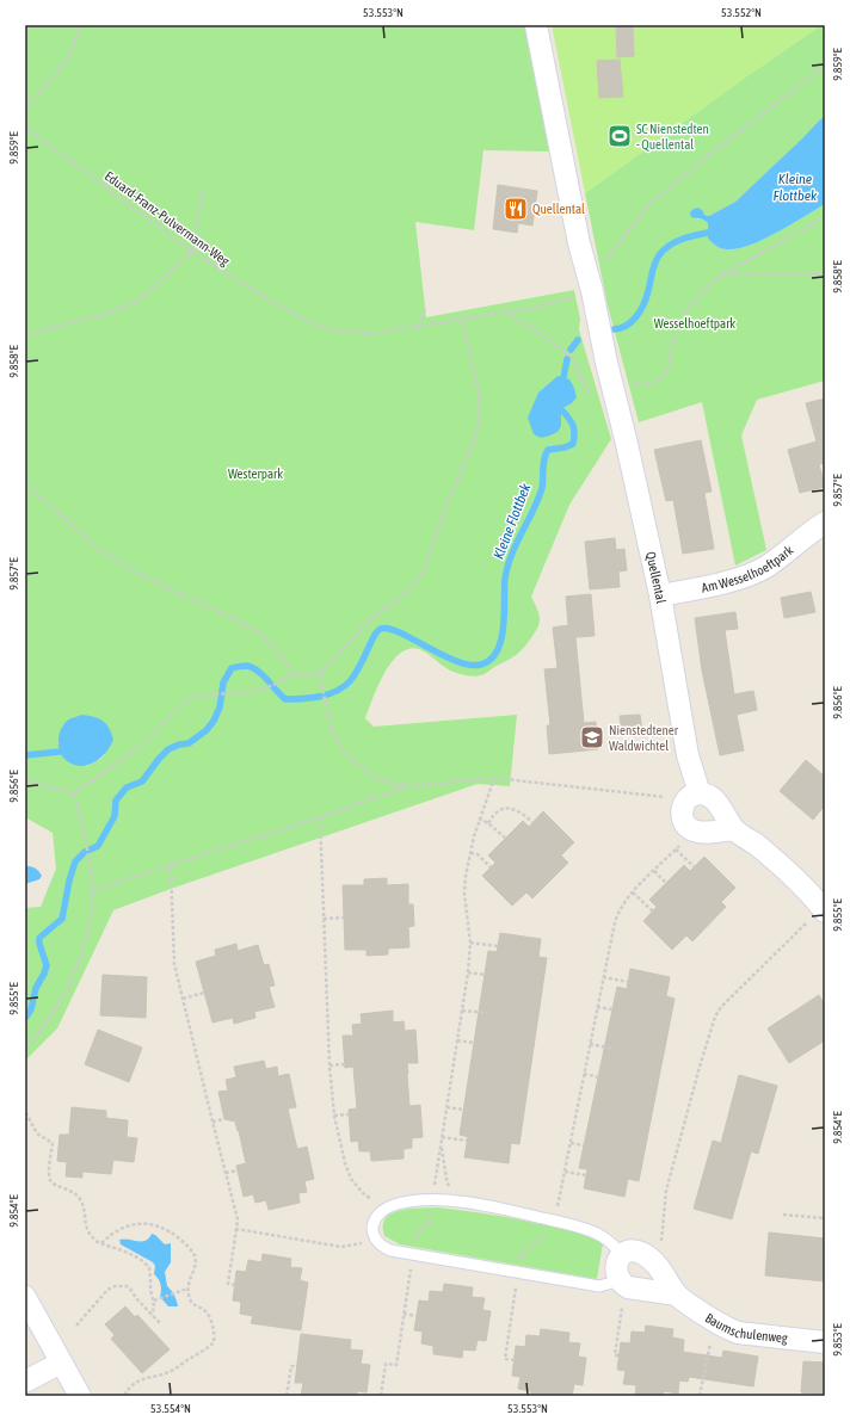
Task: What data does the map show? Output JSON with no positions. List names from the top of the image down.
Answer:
{
  "streets": {
    "street": ["Am Wesselhoeftpark", "Quellental", "Baumschulenweg"],
    "path": ["Eduard-Franz-Pulvermann-Weg"]
  },
  "crossings": [
    ["Am Wesselhoeftpark", "Quellental"]
  ],
  "water": ["Kleine Flottbek"],
  "parks": ["Wesselhoeftpark", "Westerpark"],
  "places": {
    "sports": ["SC Nienstedten - Quellental"],
    "restaurant": ["Quellental"],
    "school or university": ["Nienstedtener Waldwichtel"]
  },
  "coordinates": [
    "53.553°N",
    "53.552°N",
    "9.859°E",
    "9.858°E",
    "9.857°E",
    "9.856°E",
    "9.855°E",
    "9.854°E",
    "9.853°E",
    "53.554°N"
  ]
}
